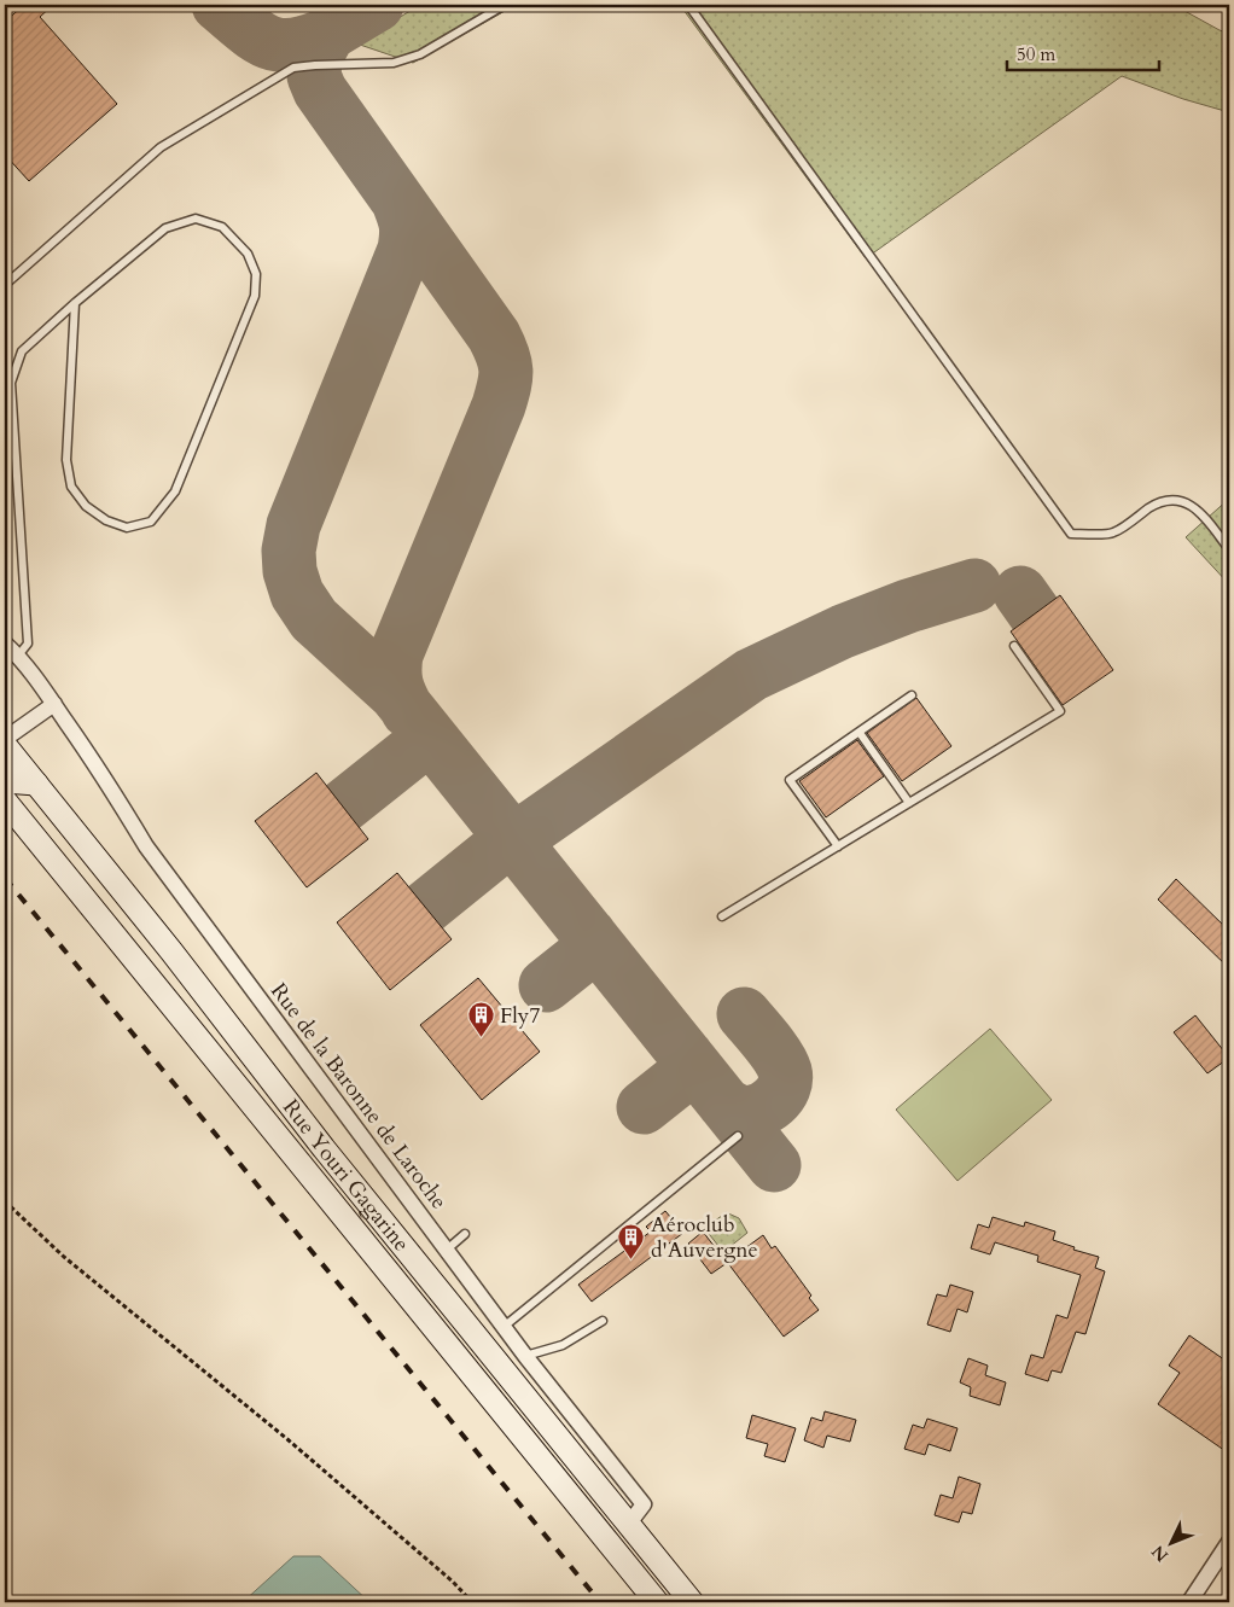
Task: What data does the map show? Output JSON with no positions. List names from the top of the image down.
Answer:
{
  "streets": {
    "main road": ["Rue Youri Gagarine"],
    "street": ["Rue de la Baronne de Laroche"]
  },
  "crossings": [
    ["Rue de la Baronne de Laroche", "Rue Youri Gagarine"]
  ],
  "places": {
    "building": ["Fly7", "Aéroclub d'Auvergne"]
  },
  "scale_bar": "50 m",
  "north": "bottom left"
}
